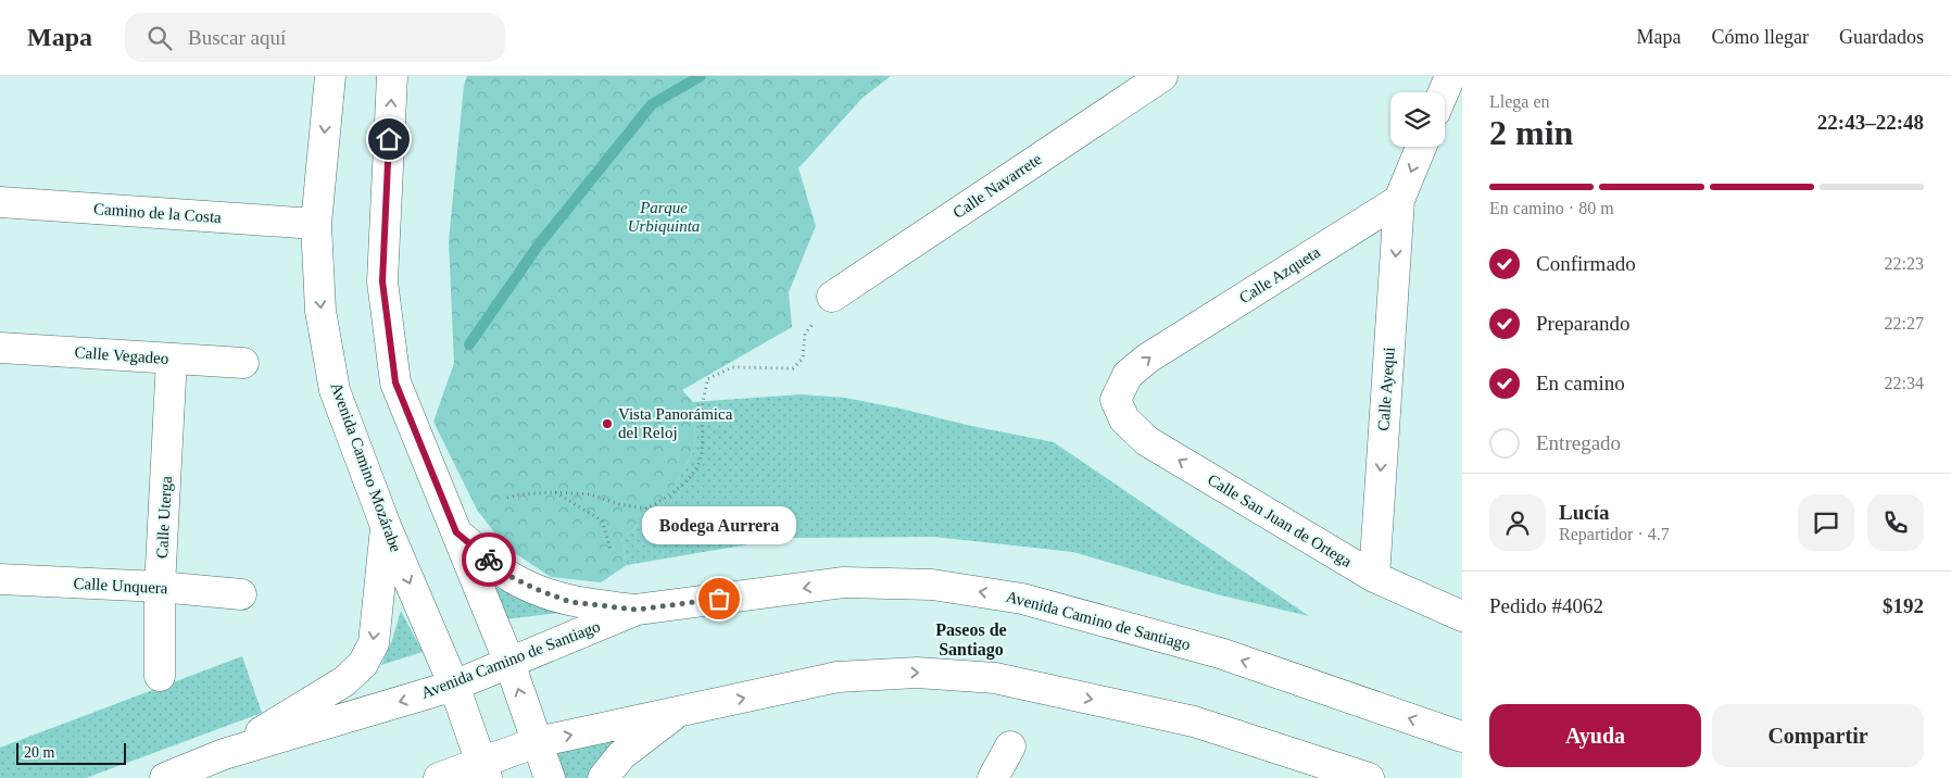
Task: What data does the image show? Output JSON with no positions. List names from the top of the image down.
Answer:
{
  "streets": {
    "street": [
      "Calle Navarrete",
      "Camino de la Costa",
      "Calle Azqueta",
      "Calle Vegadeo",
      "Calle Ayequi",
      "Avenida Camino Mozárabe",
      "Calle Uterga",
      "Calle San Juan de Ortega",
      "Calle Unquera",
      "Avenida Camino de Santiago"
    ]
  },
  "crossings": [
    ["Camino de la Costa", "Avenida Camino Mozárabe"],
    ["Calle Azqueta", "Calle Ayequi"],
    ["Calle Azqueta", "Calle San Juan de Ortega"],
    ["Calle Vegadeo", "Calle Uterga"],
    ["Calle Ayequi", "Calle San Juan de Ortega"],
    ["Avenida Camino Mozárabe", "Avenida Camino de Santiago"],
    ["Calle Uterga", "Calle Unquera"]
  ],
  "one_way": ["Calle Azqueta", "Calle Ayequi", "Calle San Juan de Ortega"],
  "districts": ["Paseos de Santiago"],
  "parks": ["Parque Urbiquinta"],
  "places": ["Vista Panorámica del Reloj", "Bodega Aurrera"],
  "scale_bar": "20 m",
  "page": {
    "header": "Mapa",
    "search": "Buscar aquí",
    "nav": ["Mapa", "Cómo llegar", "Guardados"],
    "heading": ["2 min", "Llega en", "22:43–22:48"],
    "panel": [
      "Lucía",
      "Repartidor · 4.7",
      "Pedido #4062",
      "$192"
    ],
    "bar": "En camino · 80 m",
    "list": [
      ["Confirmado", "22:23"],
      ["Preparando", "22:27"],
      ["En camino", "22:34"],
      "Entregado"
    ],
    "bubble": "Bodega Aurrera",
    "buttons": ["Ayuda", "Compartir"],
    "scale": "20 m"
  }
}
